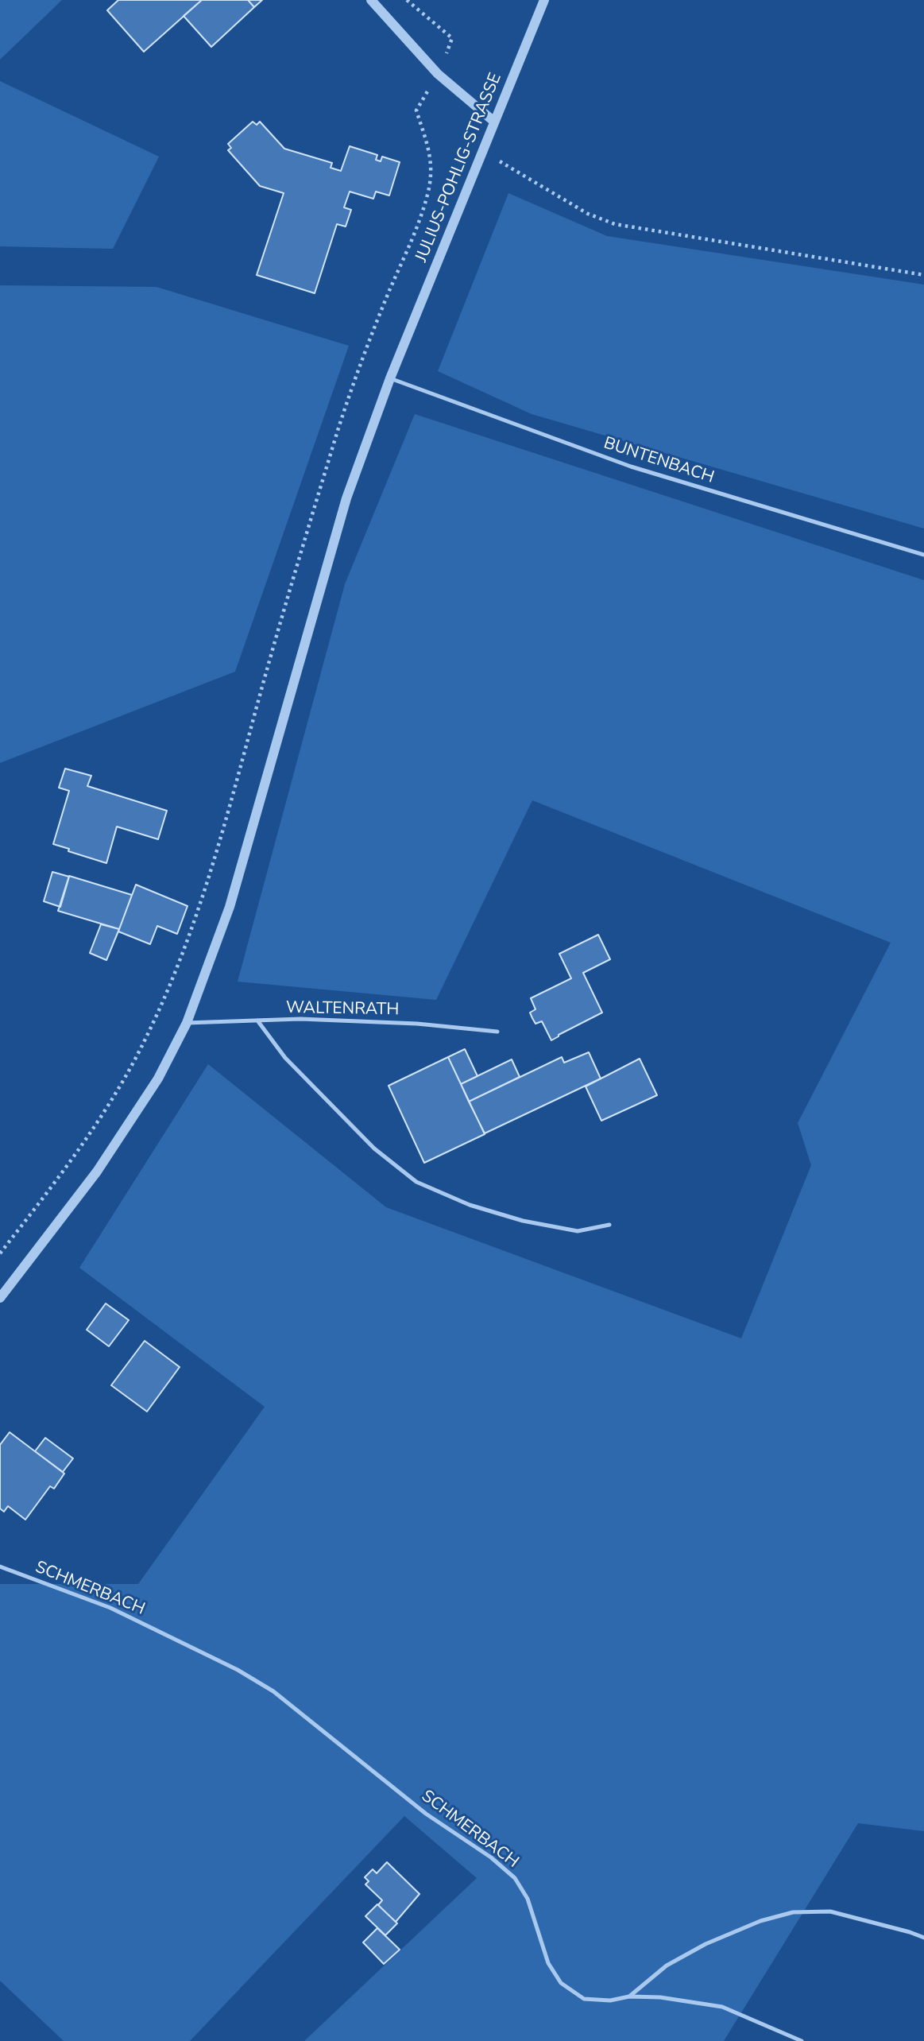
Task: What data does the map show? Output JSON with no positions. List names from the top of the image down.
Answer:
{
  "streets": {
    "street": ["JULIUS-POHLIG-STRASSE"],
    "lane": ["BUNTENBACH", "WALTENRATH", "SCHMERBACH"]
  },
  "crossings": [
    ["JULIUS-POHLIG-STRASSE", "BUNTENBACH"],
    ["JULIUS-POHLIG-STRASSE", "WALTENRATH"]
  ]
}
